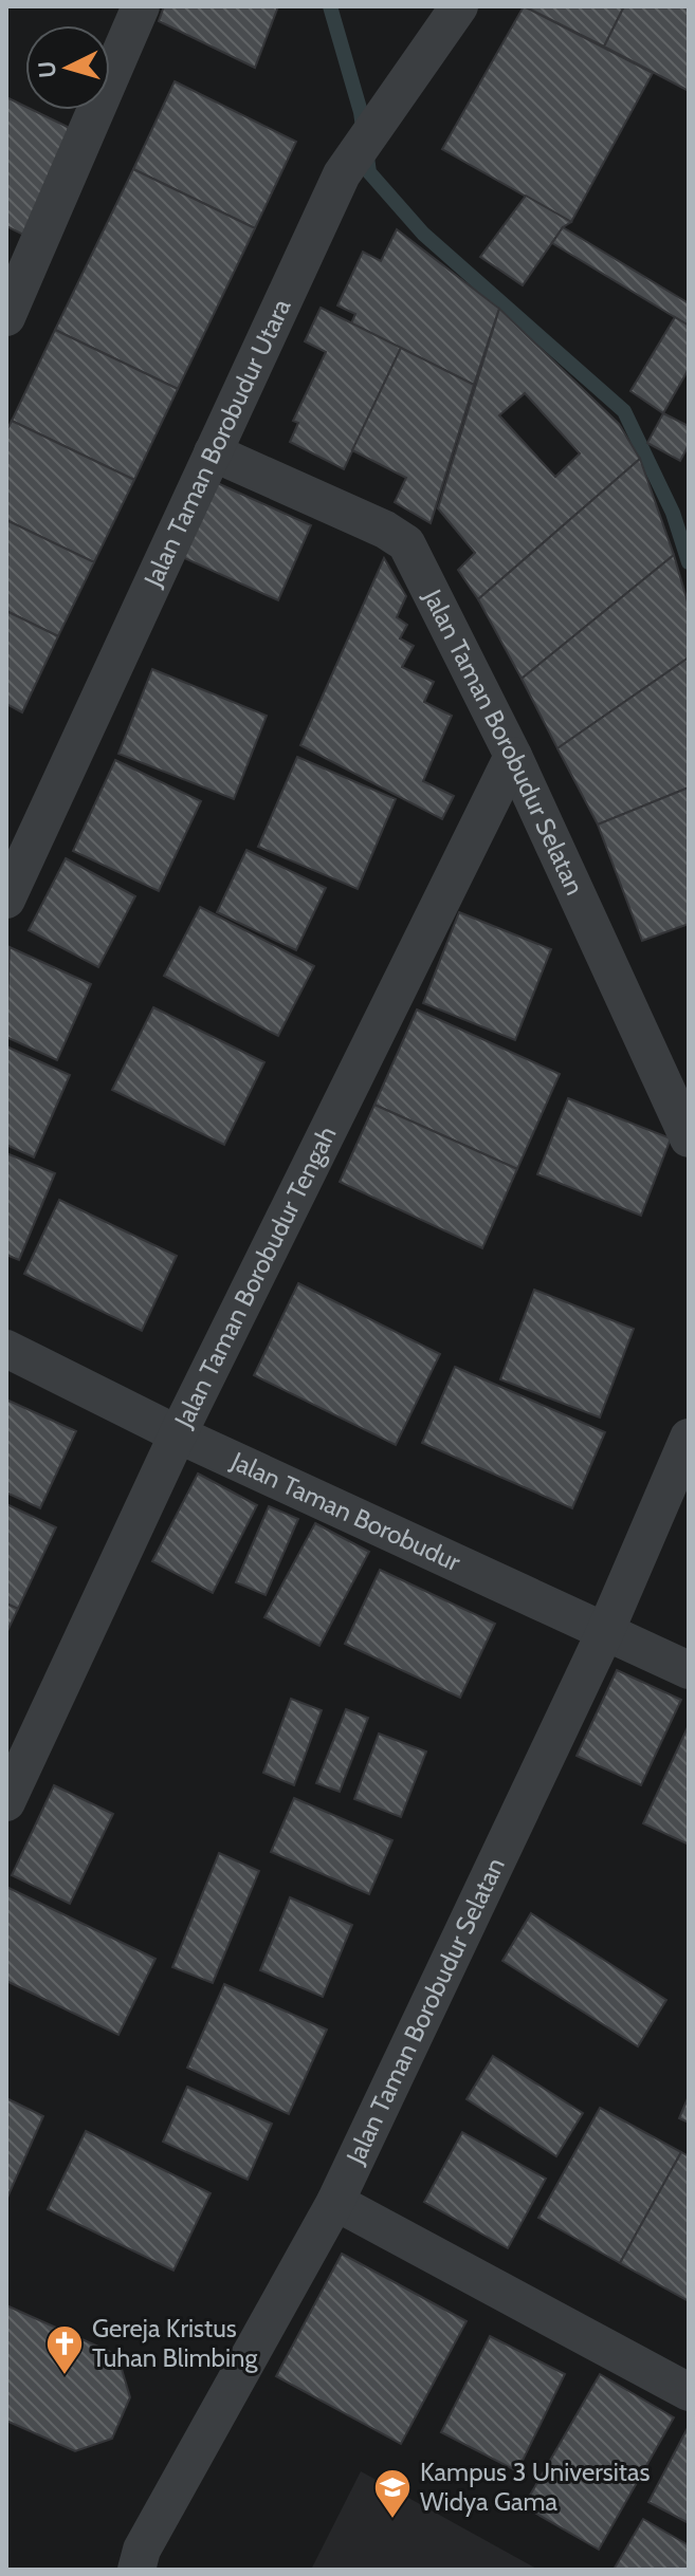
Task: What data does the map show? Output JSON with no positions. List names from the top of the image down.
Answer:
{
  "streets": {
    "street": [
      "Jalan Taman Borobudur Utara",
      "Jalan Taman Borobudur Selatan",
      "Jalan Taman Borobudur Tengah",
      "Jalan Taman Borobudur"
    ]
  },
  "crossings": [
    ["Jalan Taman Borobudur Utara", "Jalan Taman Borobudur Selatan"],
    ["Jalan Taman Borobudur Selatan", "Jalan Taman Borobudur Tengah"],
    ["Jalan Taman Borobudur Selatan", "Jalan Taman Borobudur"],
    ["Jalan Taman Borobudur Tengah", "Jalan Taman Borobudur"]
  ],
  "places": {
    "church": ["Gereja Kristus Tuhan Blimbing"],
    "school or university": ["Kampus 3 Universitas Widya Gama"]
  },
  "north": "left"
}
